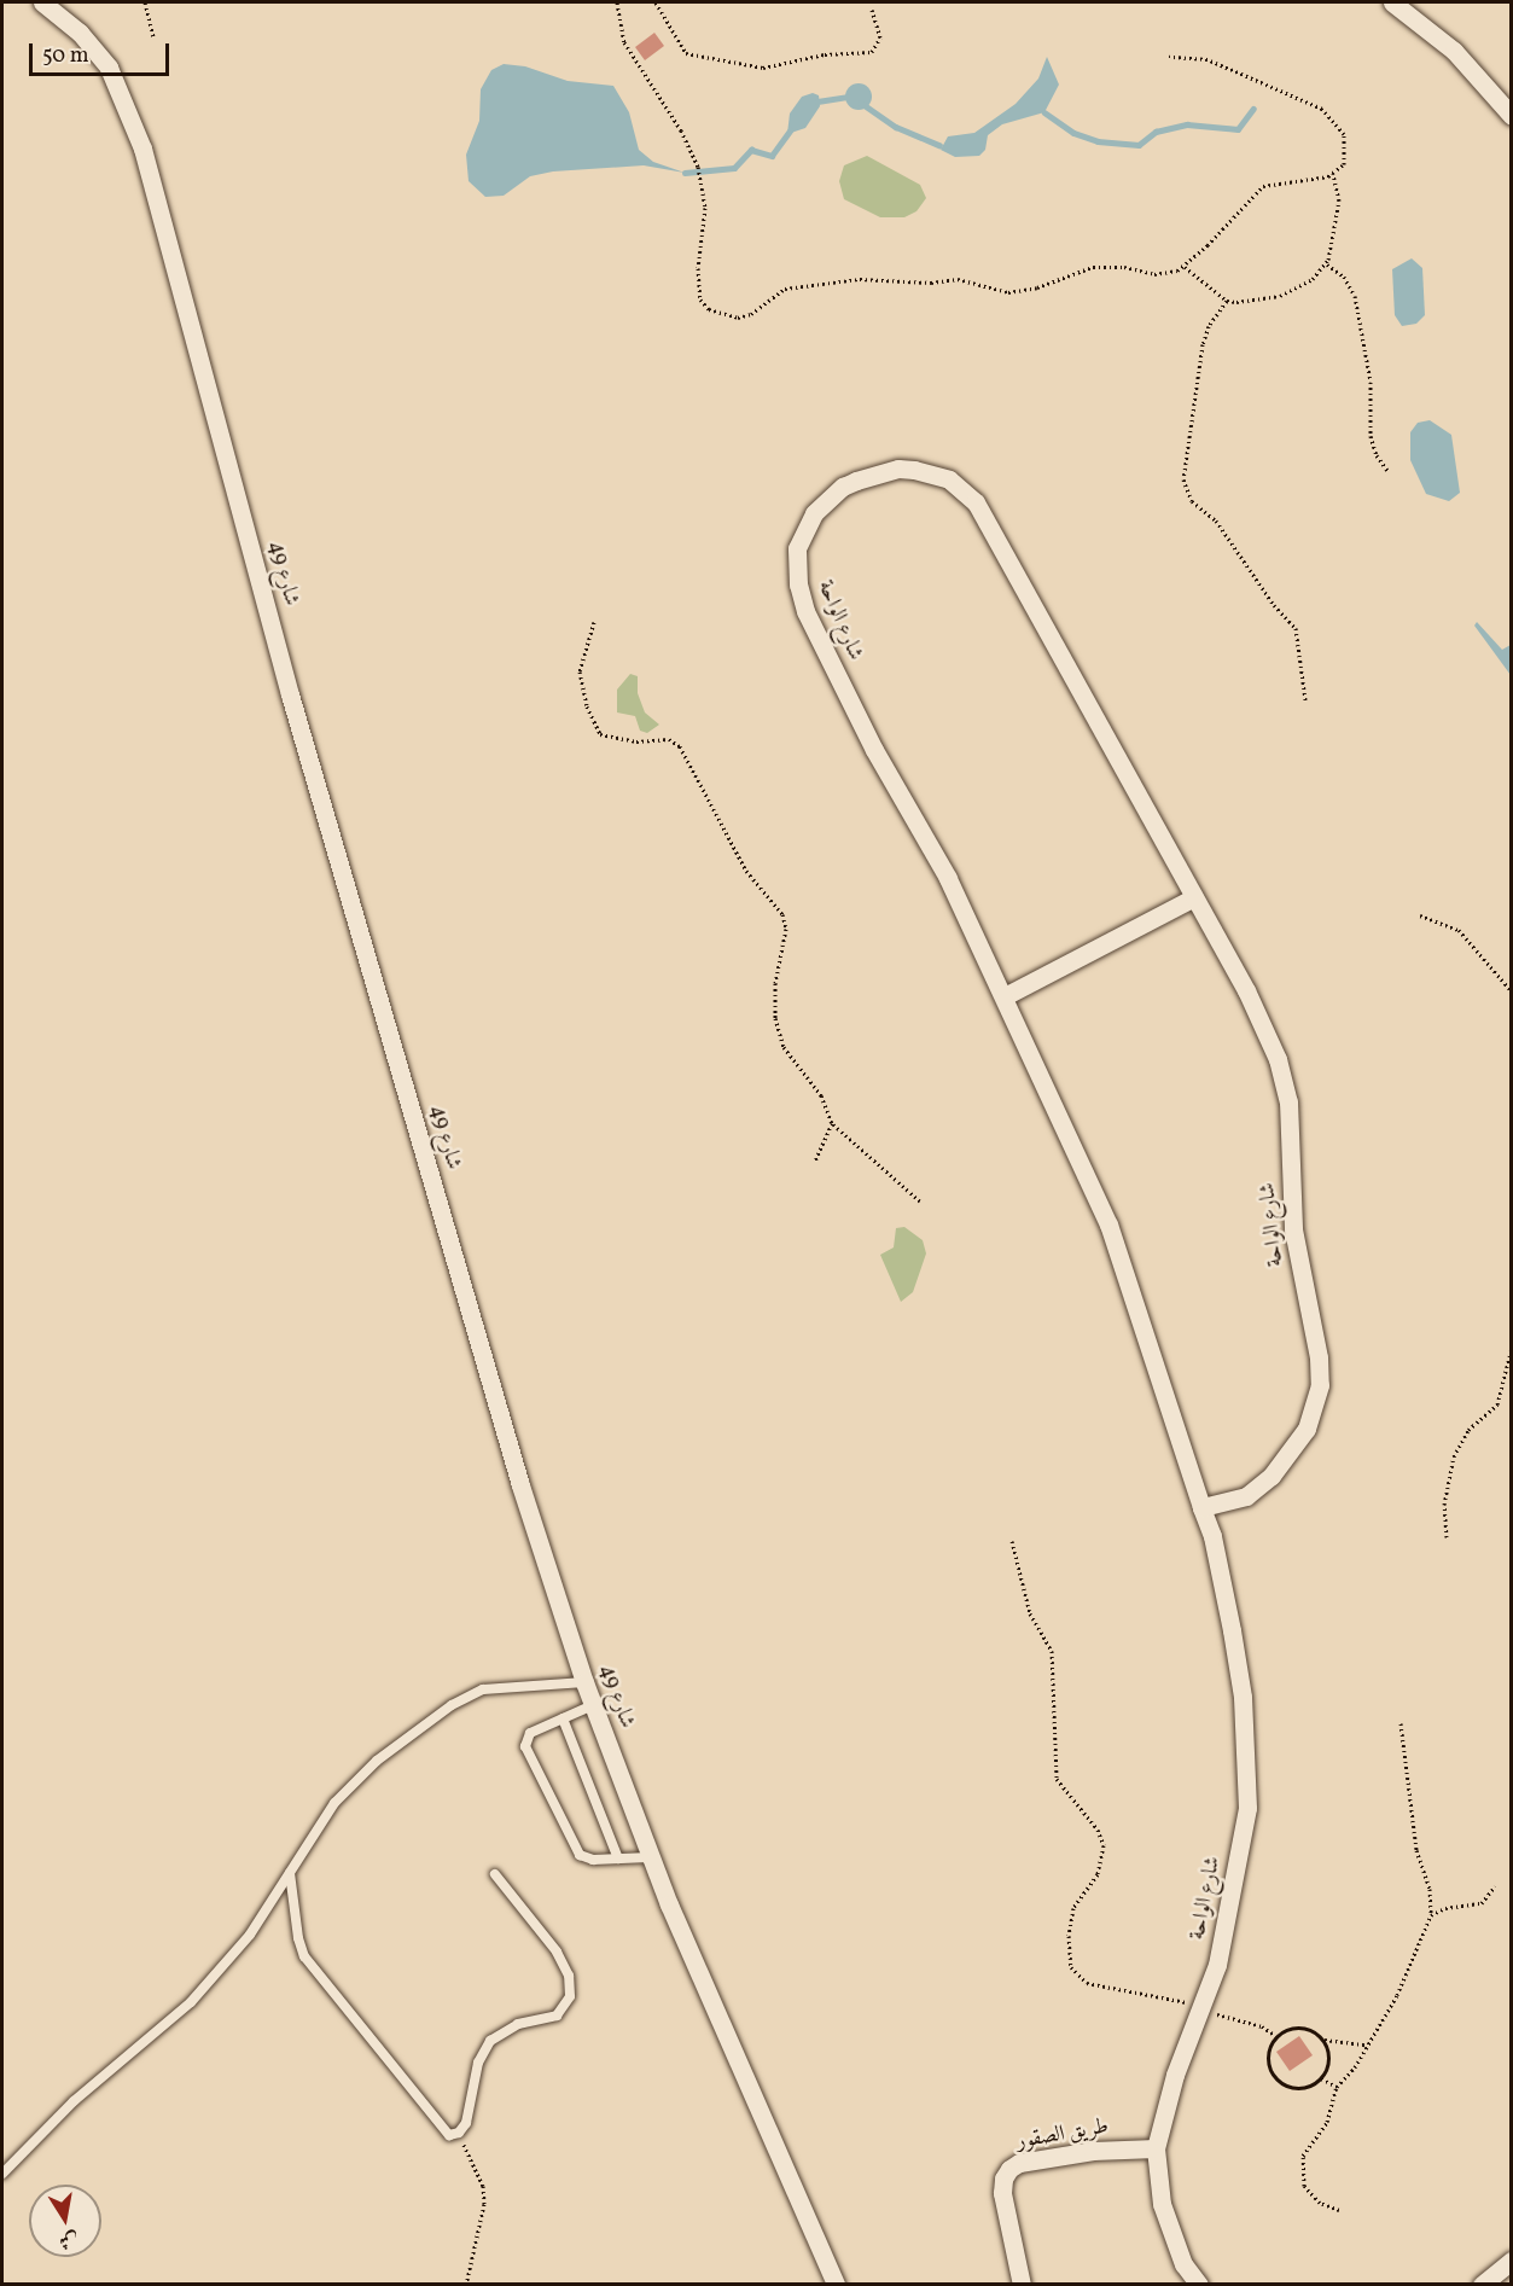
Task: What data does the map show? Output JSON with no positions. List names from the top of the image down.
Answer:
{
  "streets": {
    "street": ["شارع 49", "شارع الواحة", "طريق الصقور"]
  },
  "crossings": [
    ["شارع الواحة", "طريق الصقور"]
  ],
  "scale_bar": "50 m",
  "north": "bottom"
}
